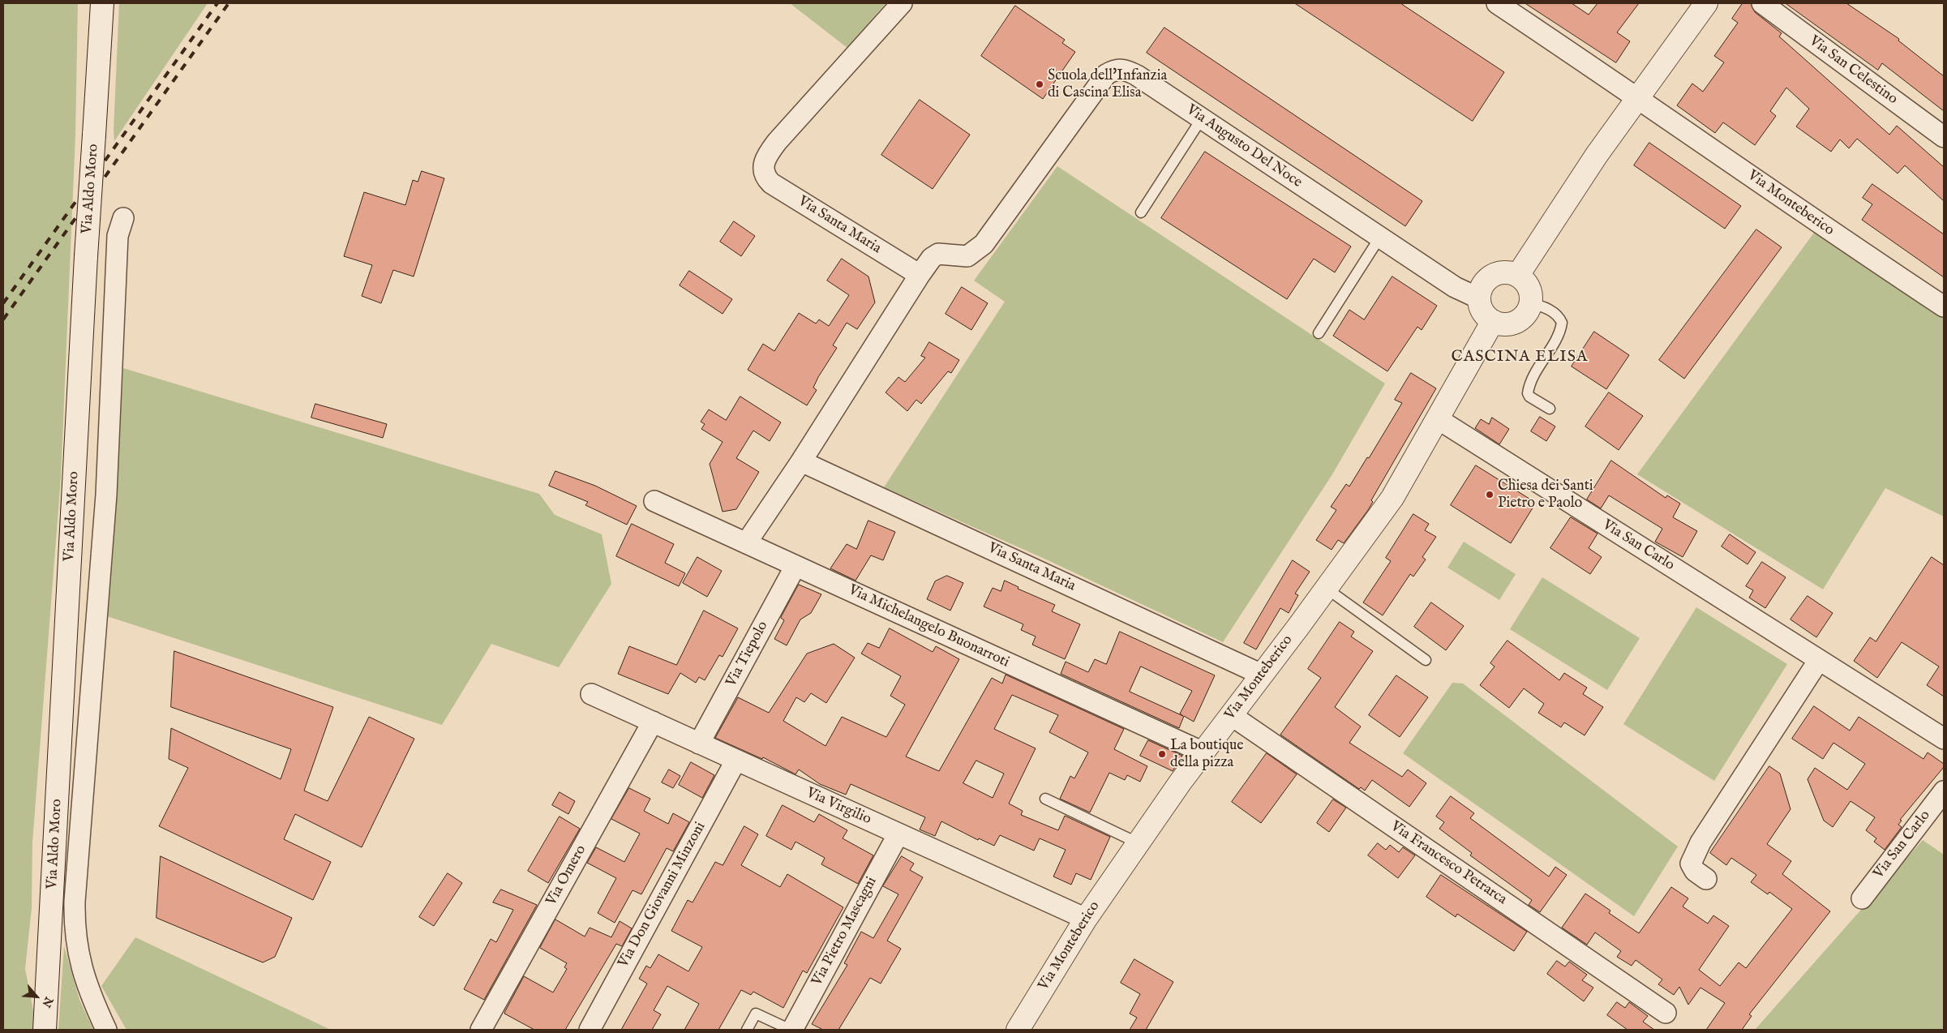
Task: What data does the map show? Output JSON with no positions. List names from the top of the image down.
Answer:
{
  "streets": {
    "street": [
      "Via San Celestino",
      "Via Augusto Del Noce",
      "Via Aldo Moro",
      "Via Monteberico",
      "Via Santa Maria",
      "Via San Carlo",
      "Via Michelangelo Buonarroti",
      "Via Tiepolo",
      "Via Virgilio",
      "Via Francesco Petrarca",
      "Via Omero",
      "Via Don Giovanni Minzoni",
      "Via Pietro Mascagni"
    ]
  },
  "crossings": [
    ["Via Augusto Del Noce", "Via Monteberico"],
    ["Via Augusto Del Noce", "Via Santa Maria"],
    ["Via Monteberico", "Via Santa Maria"],
    ["Via Monteberico", "Via San Carlo"],
    ["Via Monteberico", "Via Michelangelo Buonarroti"],
    ["Via Monteberico", "Via Virgilio"],
    ["Via Monteberico", "Via Francesco Petrarca"],
    ["Via Michelangelo Buonarroti", "Via Tiepolo"],
    ["Via Tiepolo", "Via Virgilio"],
    ["Via Virgilio", "Via Omero"],
    ["Via Virgilio", "Via Don Giovanni Minzoni"],
    ["Via Virgilio", "Via Pietro Mascagni"]
  ],
  "districts": ["CASCINA ELISA"],
  "places": ["Scuola dell'Infanzia di Cascina Elisa", "Chiesa dei Santi Pietro e Paolo", "La boutique della pizza"],
  "north": "bottom right"
}
